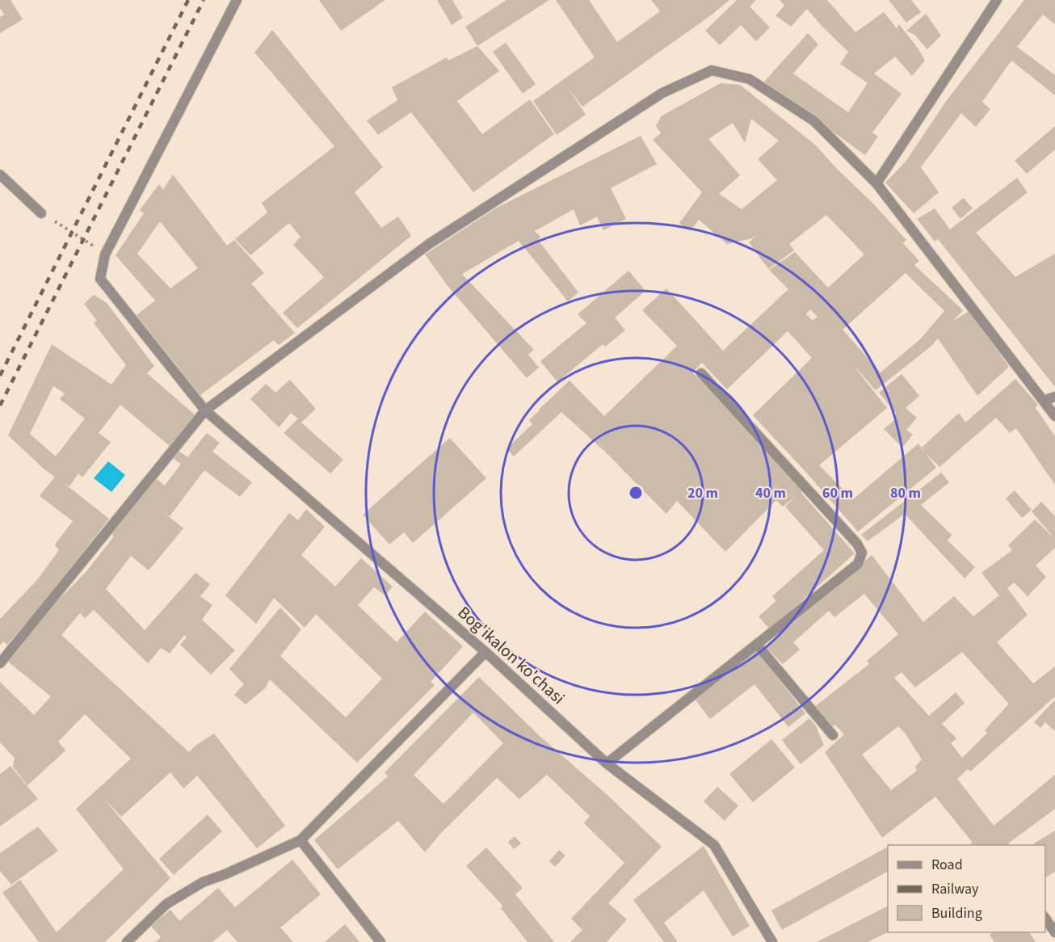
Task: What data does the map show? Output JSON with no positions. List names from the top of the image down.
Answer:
{
  "streets": {
    "street": ["Bog'ikalon ko'chasi"]
  },
  "legend": ["Road", "Railway", "Building"],
  "rings": [
    "20 m",
    "40 m",
    "60 m",
    "80 m"
  ]
}
